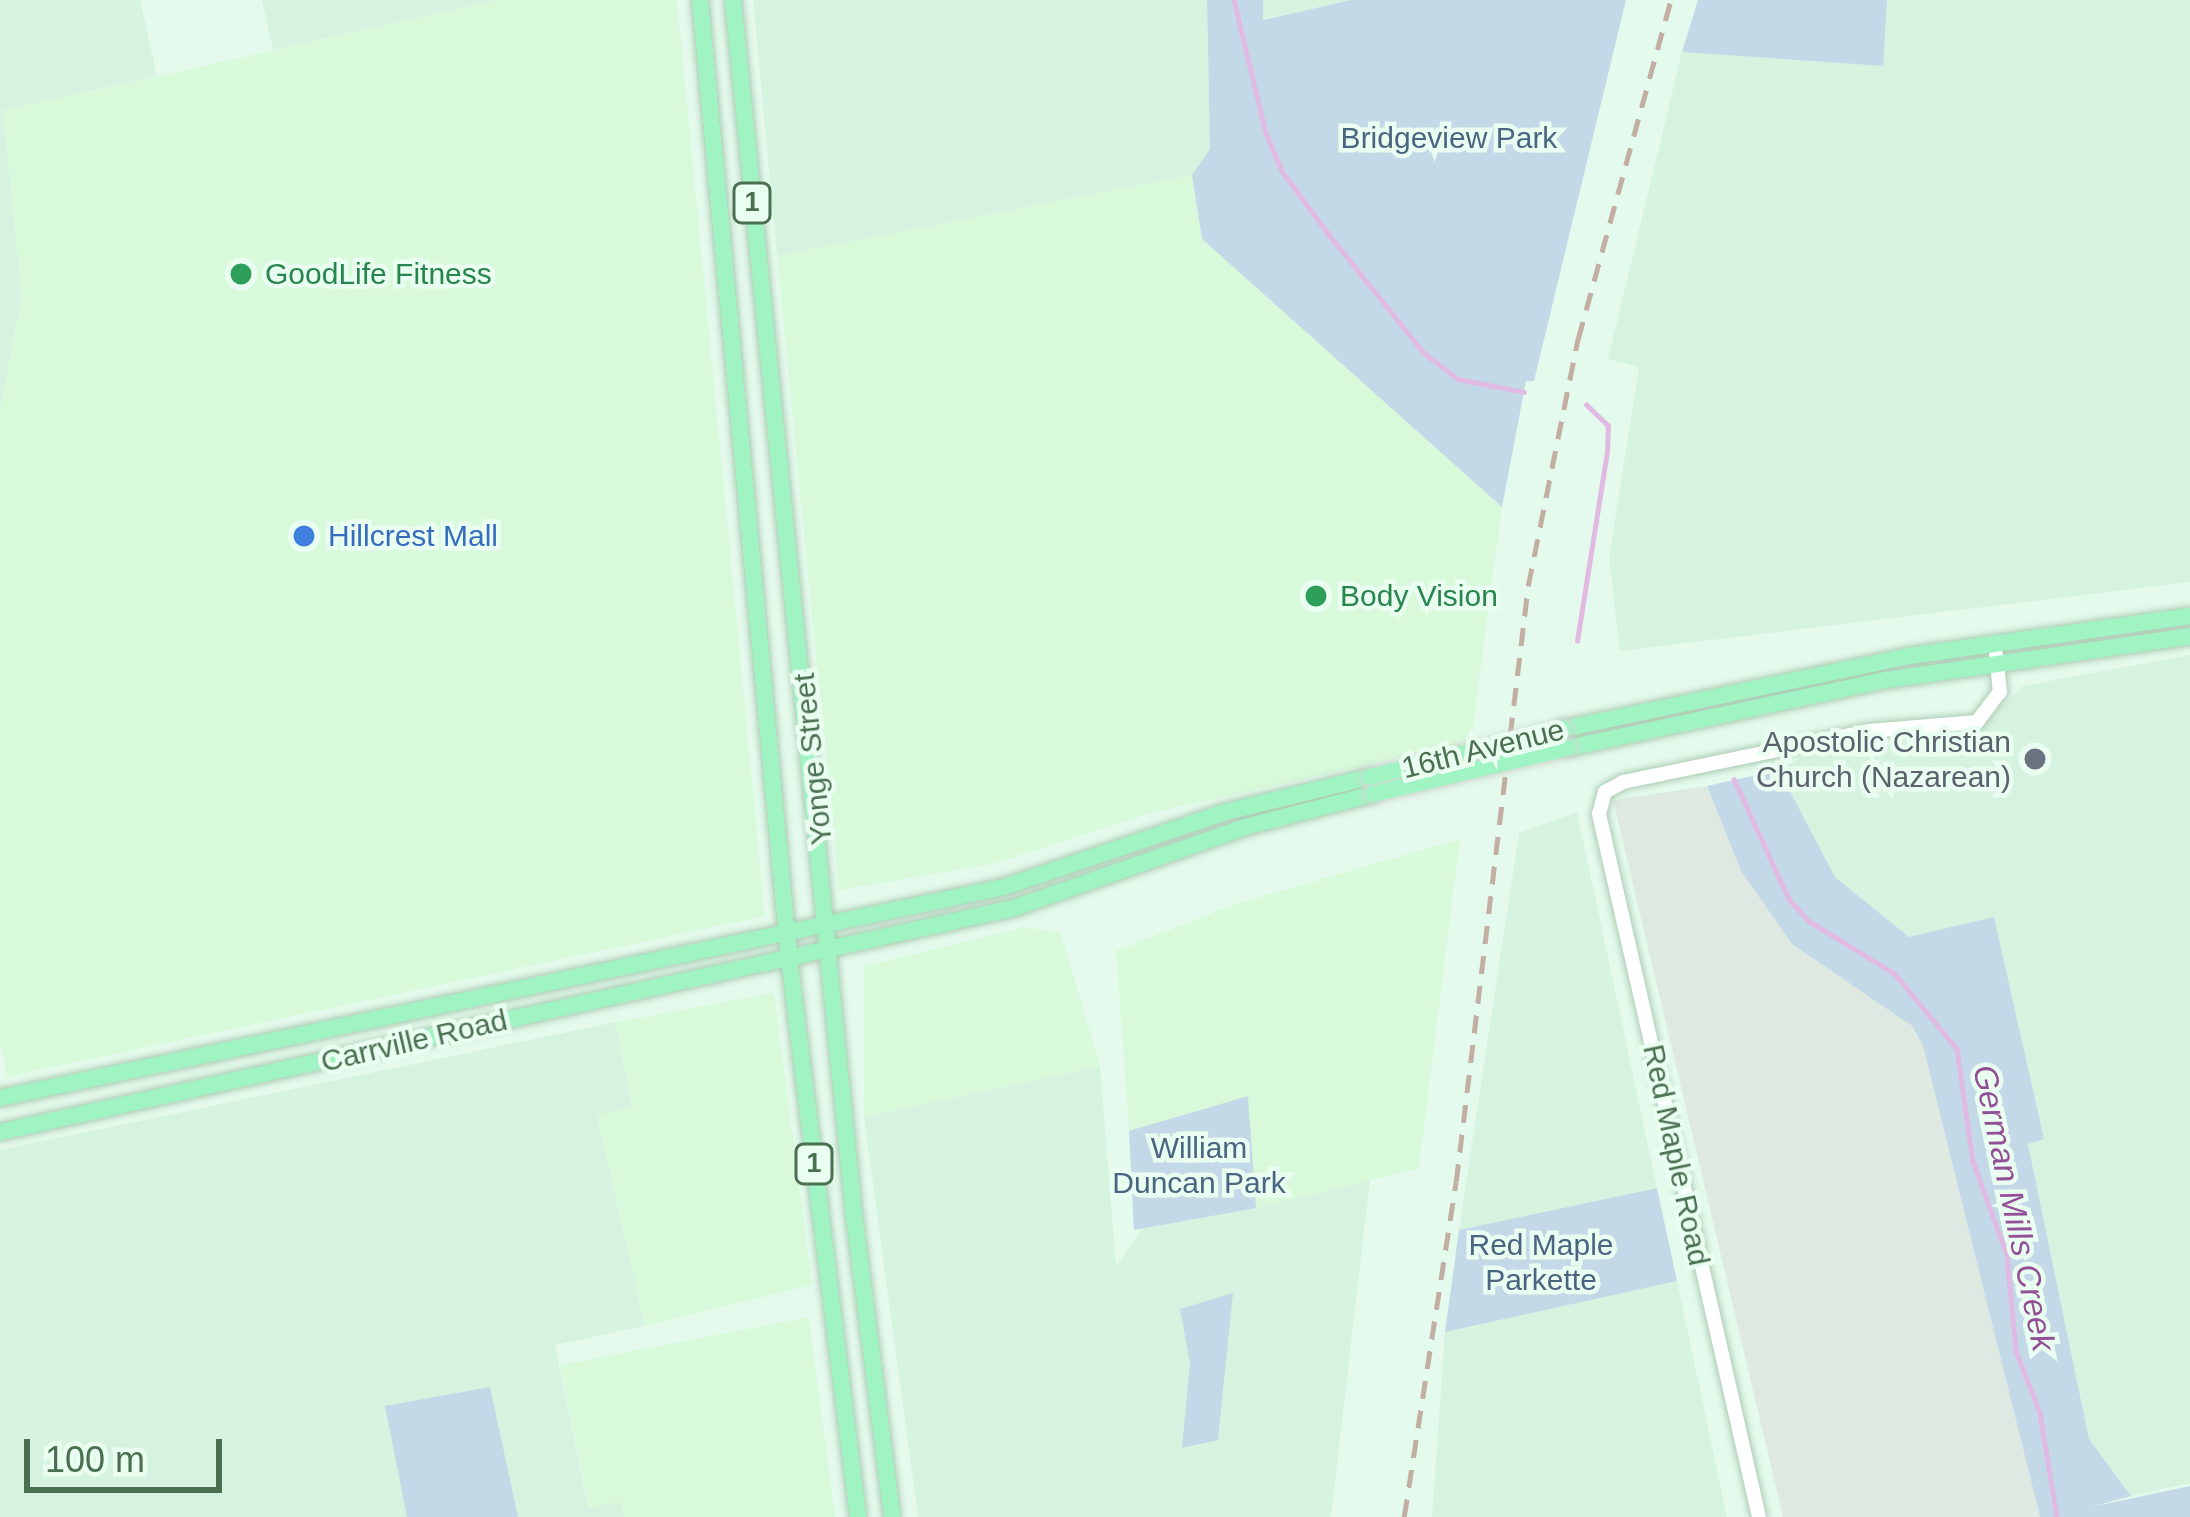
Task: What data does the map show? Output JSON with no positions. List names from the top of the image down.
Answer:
{
  "streets": {
    "main road": [
      "1",
      "16th Avenue",
      "Yonge Street",
      "Carrville Road"
    ],
    "street": ["Red Maple Road"]
  },
  "crossings": [
    ["16th Avenue", "Yonge Street"],
    ["16th Avenue", "Carrville Road"],
    ["16th Avenue", "Red Maple Road"],
    ["Yonge Street", "Carrville Road"]
  ],
  "water": ["German Mills Creek"],
  "parks": ["Bridgeview Park", "William Duncan Park", "Red Maple Parkette"],
  "places": [
    "GoodLife Fitness",
    "Hillcrest Mall",
    "Body Vision",
    "Apostolic Christian Church (Nazarean)"
  ],
  "scale_bar": "100 m"
}
